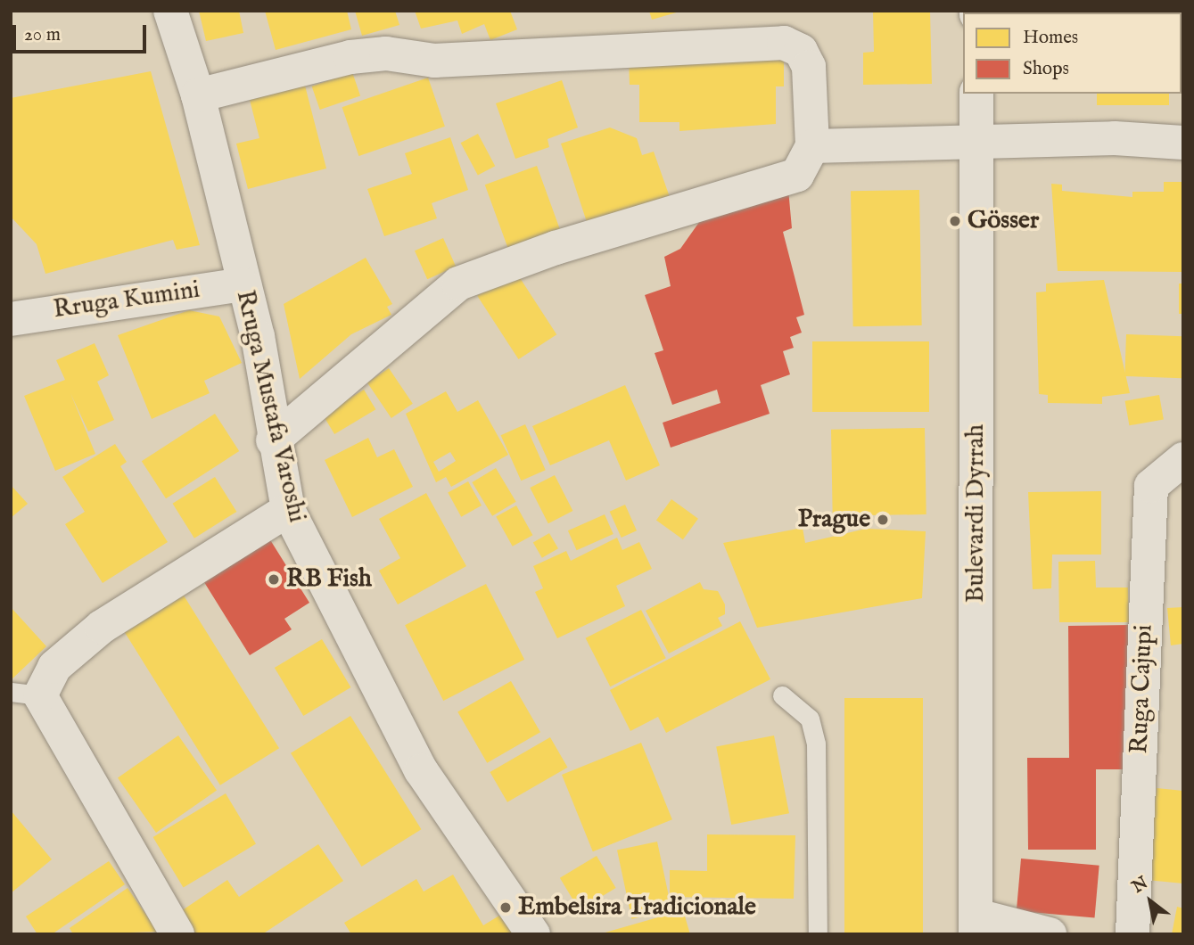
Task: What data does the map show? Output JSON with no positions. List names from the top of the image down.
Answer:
{
  "streets": {
    "street": [
      "Rruga Kumini",
      "Rruga Mustafa Varoshi",
      "Bulevardi Dyrrah",
      "Ruga Cajupi"
    ]
  },
  "crossings": [
    ["Rruga Kumini", "Rruga Mustafa Varoshi"]
  ],
  "places": [
    "Gösser",
    "Prague",
    "RB Fish",
    "Embelsira Tradicionale"
  ],
  "legend": ["Homes", "Shops"],
  "scale_bar": "20 m",
  "north": "top left"
}
